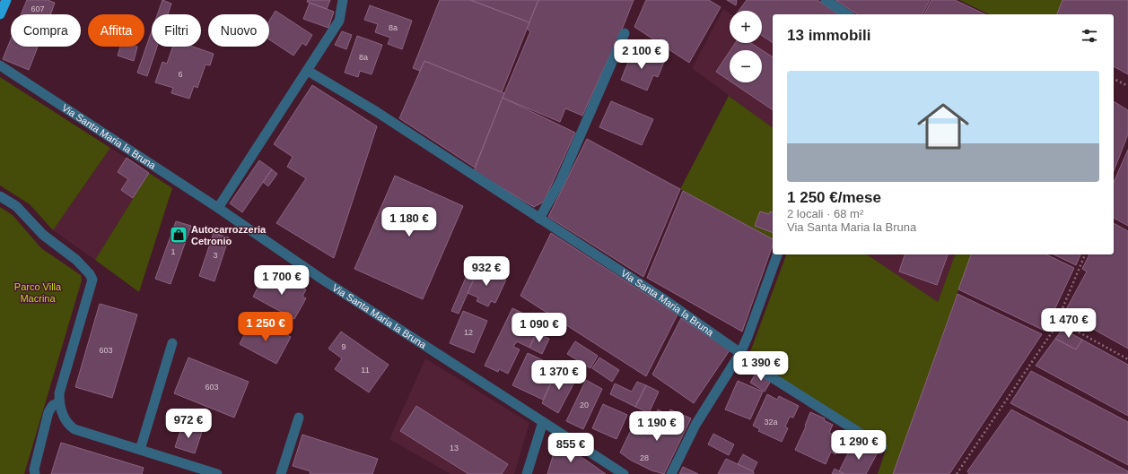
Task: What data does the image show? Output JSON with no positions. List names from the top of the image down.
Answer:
{
  "streets": {
    "street": ["Via Santa Maria la Bruna"]
  },
  "parks": ["Parco Villa Macrina"],
  "places": {
    "shop": ["Autocarrozzeria Cetronio"]
  },
  "house_numbers": [
    "607",
    "8a",
    "8a",
    "6",
    "1",
    "3",
    "12",
    "9",
    "603",
    "11",
    "603",
    "20",
    "32a",
    "13",
    "28"
  ],
  "page": {
    "map_buttons": ["+", "−"],
    "chip": [
      "Compra",
      "Affitta",
      "Filtri",
      "Nuovo"
    ],
    "heading": "13 immobili",
    "price": [
      "2 100 €",
      "1 180 €",
      "932 €",
      "1 700 €",
      "1 470 €",
      "1 250 €",
      "1 090 €",
      "1 390 €",
      "1 370 €",
      "972 €",
      "1 190 €",
      "1 290 €",
      "855 €"
    ],
    "list": [
      {
        "name": "1 250 €/mese",
        "note": "2 locali · 68 m² · Via Santa Maria la Bruna"
      }
    ]
  }
}
